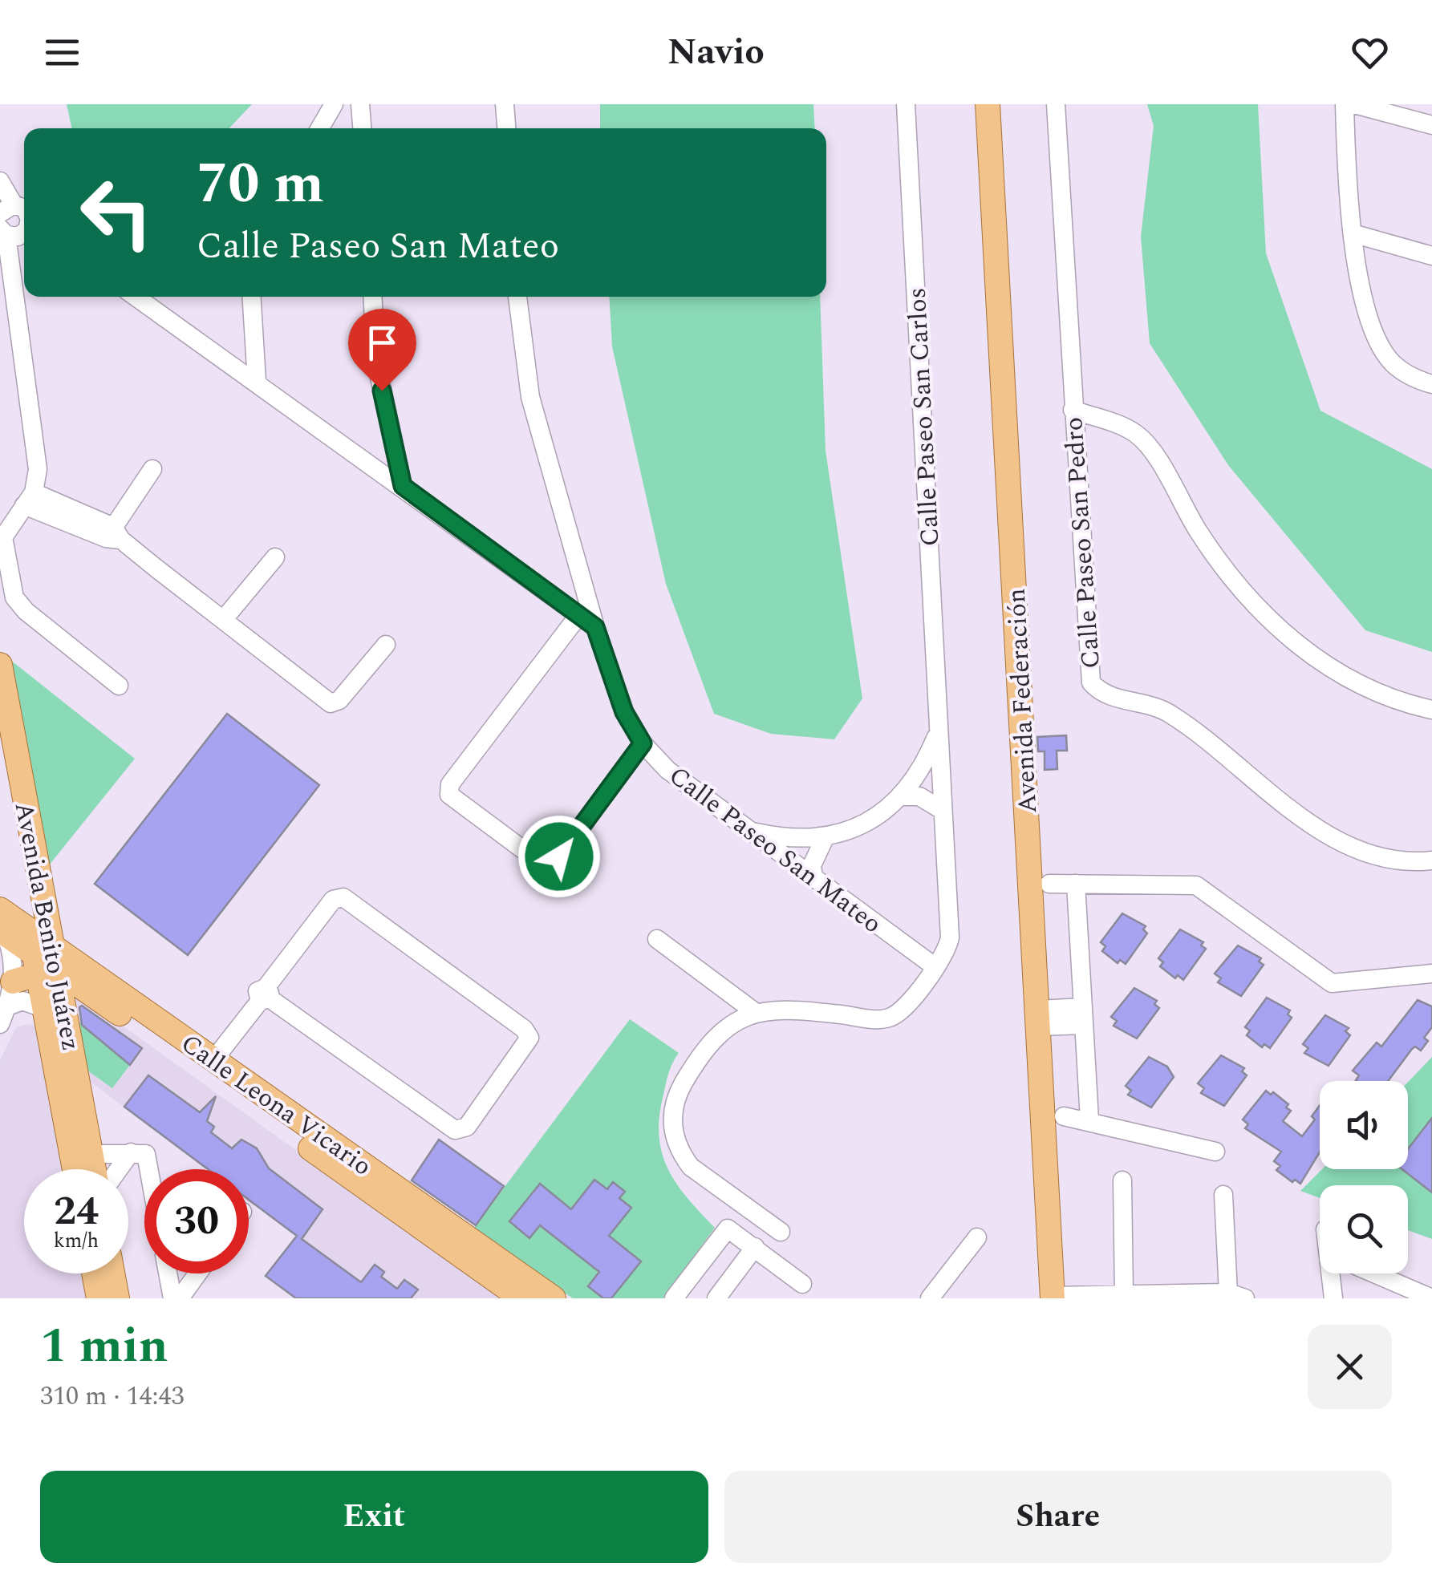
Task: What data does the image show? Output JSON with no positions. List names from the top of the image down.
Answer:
{
  "streets": {
    "main road": ["Avenida Federación", "Avenida Benito Juárez", "Calle Leona Vicario"],
    "street": ["Calle Paseo San Carlos", "Calle Paseo San Pedro", "Calle Paseo San Mateo"]
  },
  "crossings": [
    ["Calle Paseo San Carlos", "Calle Paseo San Mateo"],
    ["Avenida Benito Juárez", "Calle Leona Vicario"]
  ],
  "page": {
    "header": "Navio",
    "turn": ["70 m", "Calle Paseo San Mateo"],
    "speed": "24 km/h",
    "limit": "30",
    "heading": ["1 min", "310 m · 14:43"],
    "buttons": ["Exit", "Share"]
  }
}
